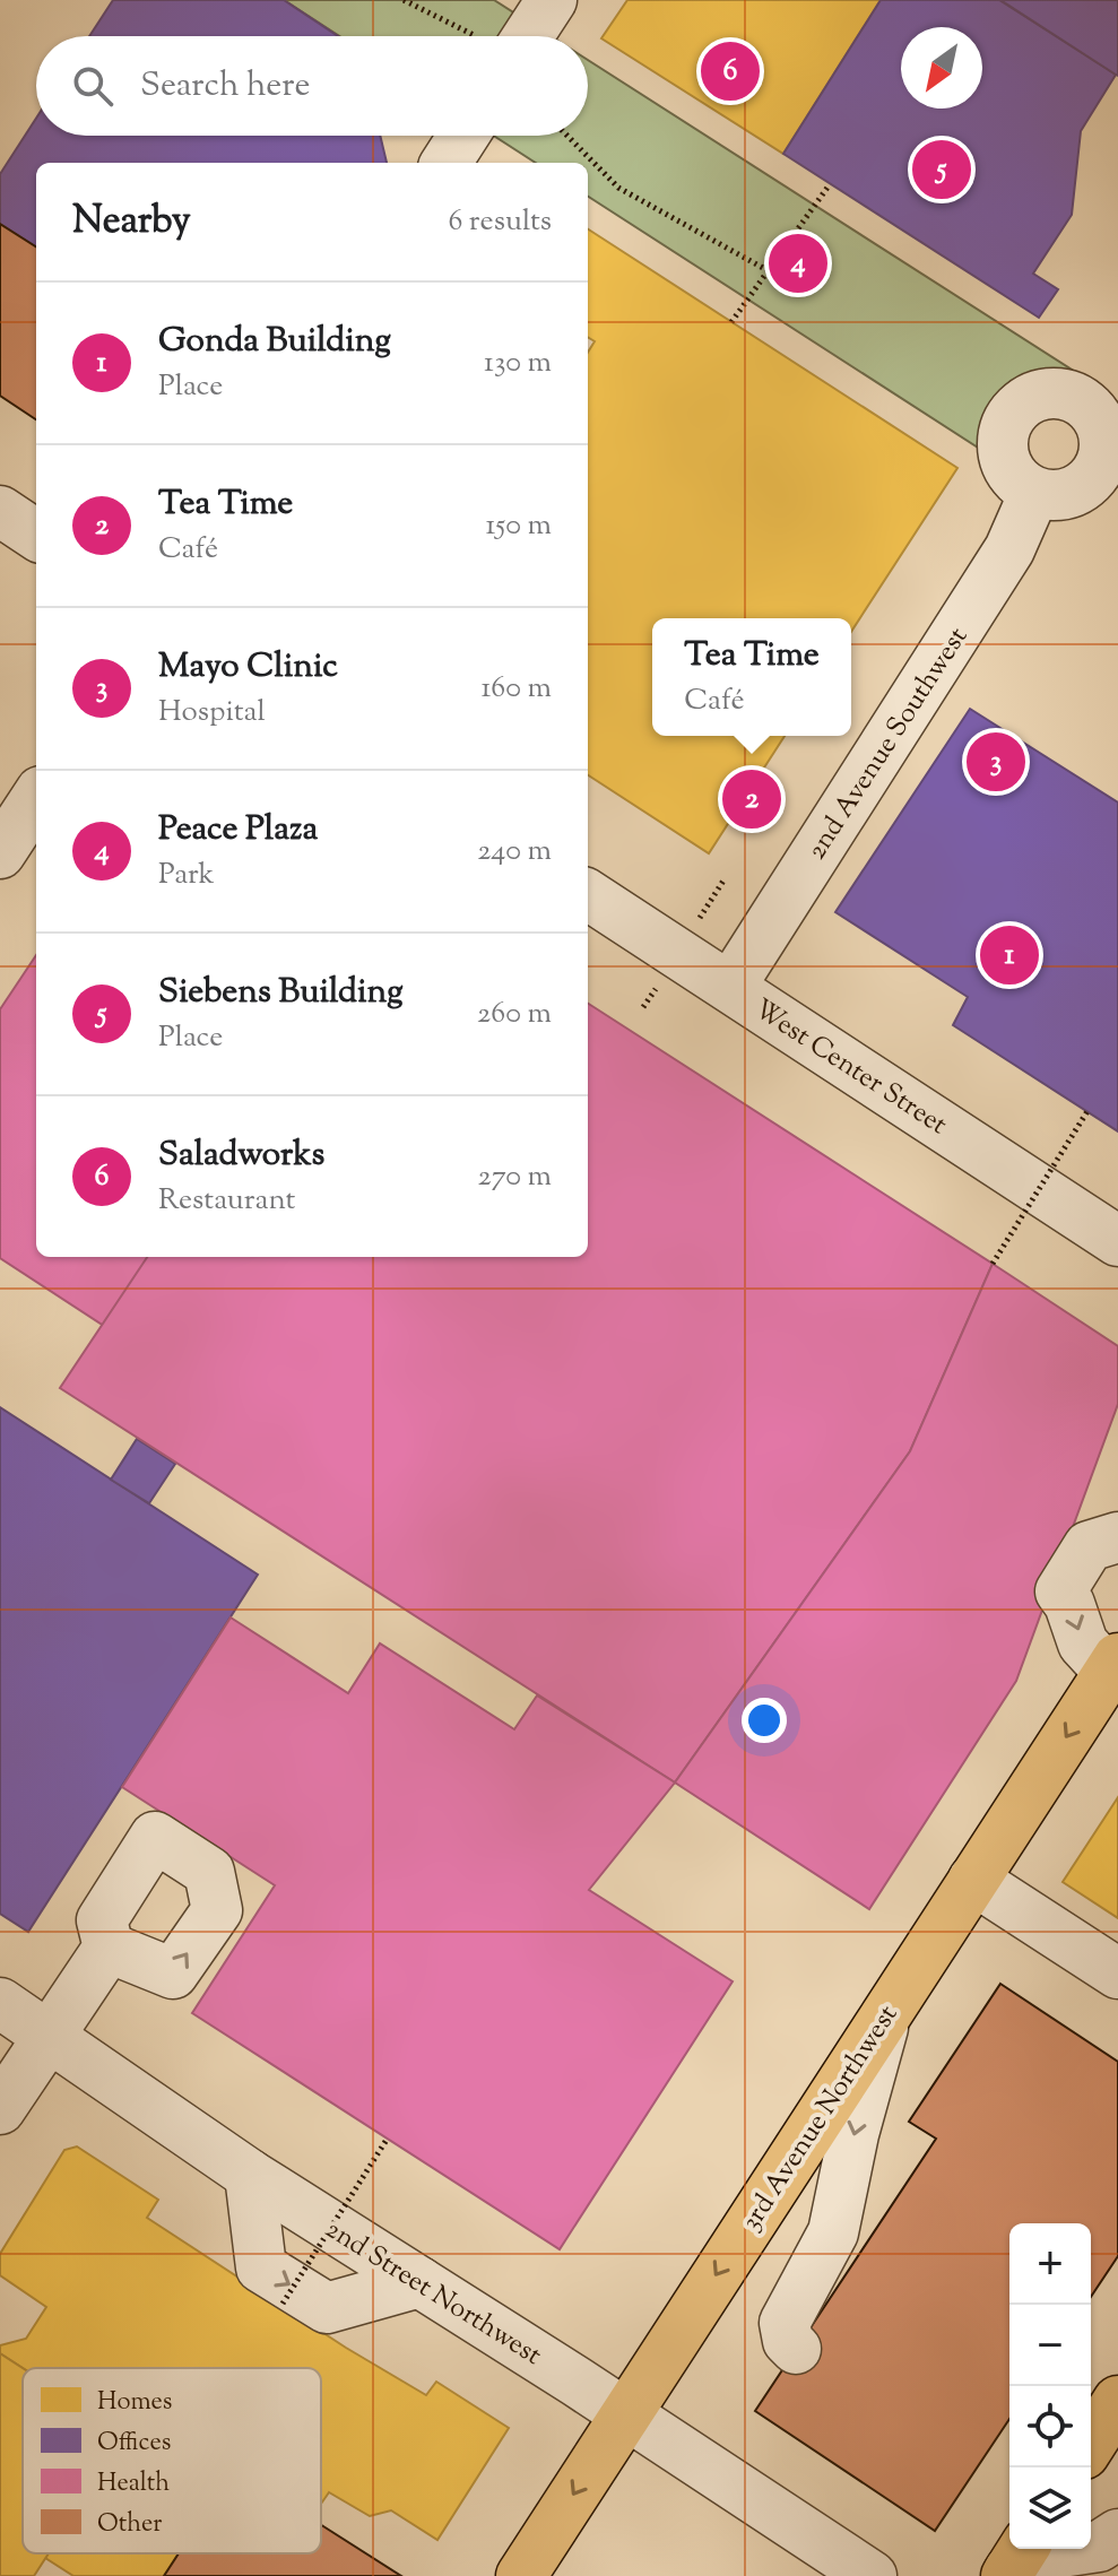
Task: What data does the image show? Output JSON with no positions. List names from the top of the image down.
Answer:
{
  "streets": {
    "main road": ["3rd Avenue Northwest"],
    "street": ["2nd Avenue Southwest", "West Center Street", "2nd Street Northwest"]
  },
  "crossings": [
    ["2nd Avenue Southwest", "West Center Street"],
    ["3rd Avenue Northwest", "2nd Street Northwest"]
  ],
  "one_way": ["3rd Avenue Northwest"],
  "legend": [
    "Homes",
    "Offices",
    "Health",
    "Other"
  ],
  "north": "bottom left",
  "page": {
    "search": "Search here",
    "pins": [
      "6",
      "5",
      "4",
      "3",
      "2",
      "1"
    ],
    "heading": ["Nearby", "6 results"],
    "list": [
      {
        "mark": "1",
        "name": "Gonda Building",
        "note": "Place",
        "value": "130 m"
      },
      {
        "mark": "2",
        "name": "Tea Time",
        "note": "Café",
        "value": "150 m"
      },
      {
        "mark": "3",
        "name": "Mayo Clinic",
        "note": "Hospital",
        "value": "160 m"
      },
      {
        "mark": "4",
        "name": "Peace Plaza",
        "note": "Park",
        "value": "240 m"
      },
      {
        "mark": "5",
        "name": "Siebens Building",
        "note": "Place",
        "value": "260 m"
      },
      {
        "mark": "6",
        "name": "Saladworks",
        "note": "Restaurant",
        "value": "270 m"
      }
    ],
    "popup": ["Tea Time", "Café"],
    "map_buttons": ["+", "−"]
  }
}
